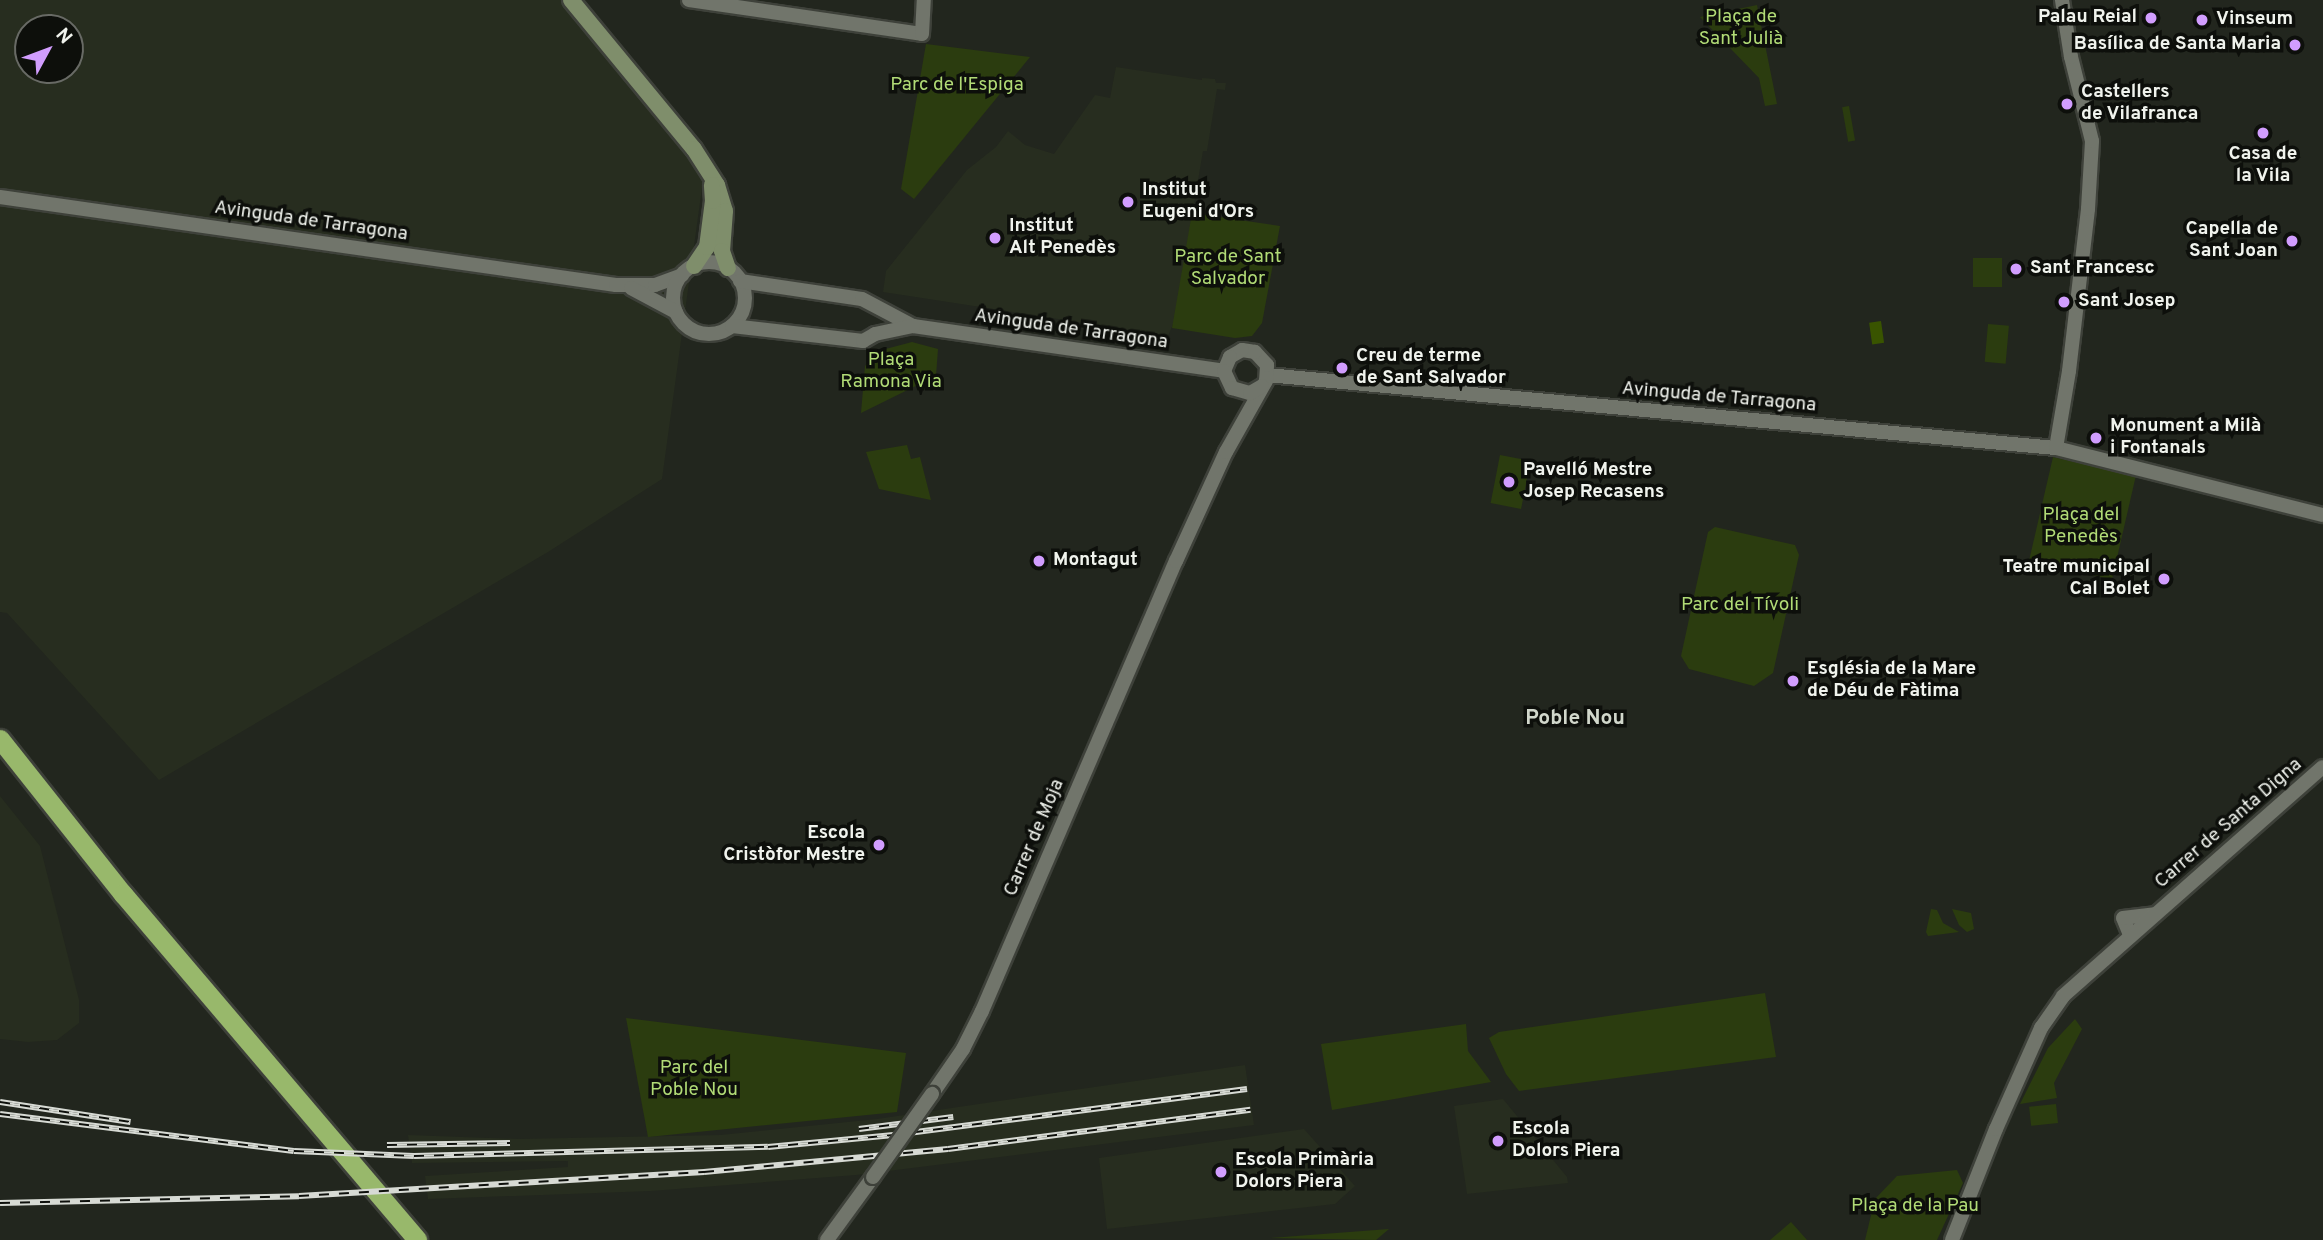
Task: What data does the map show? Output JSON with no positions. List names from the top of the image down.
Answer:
{
  "streets": {
    "street": ["Avinguda de Tarragona", "Carrer de Santa Digna", "Carrer de Moja"]
  },
  "crossings": [
    ["Avinguda de Tarragona", "Carrer de Moja"]
  ],
  "districts": ["Poble Nou"],
  "parks": [
    "Plaça de Sant Julià",
    "Parc de l'Espiga",
    "Parc de Sant Salvador",
    "Plaça Ramona Via",
    "Plaça del Penedès",
    "Parc del Tívoli",
    "Parc del Poble Nou",
    "Plaça de la Pau"
  ],
  "places": [
    "Palau Reial",
    "Vinseum",
    "Basílica de Santa Maria",
    "Castellers de Vilafranca",
    "Casa de la Vila",
    "Institut Eugeni d'Ors",
    "Institut Alt Penedès",
    "Capella de Sant Joan",
    "Sant Francesc",
    "Sant Josep",
    "Creu de terme de Sant Salvador",
    "Monument a Milà i Fontanals",
    "Pavelló Mestre Josep Recasens",
    "Montagut",
    "Teatre municipal Cal Bolet",
    "Església de la Mare de Déu de Fàtima",
    "Escola Cristòfor Mestre",
    "Escola Dolors Piera",
    "Escola Primària Dolors Piera"
  ],
  "north": "top right"
}
